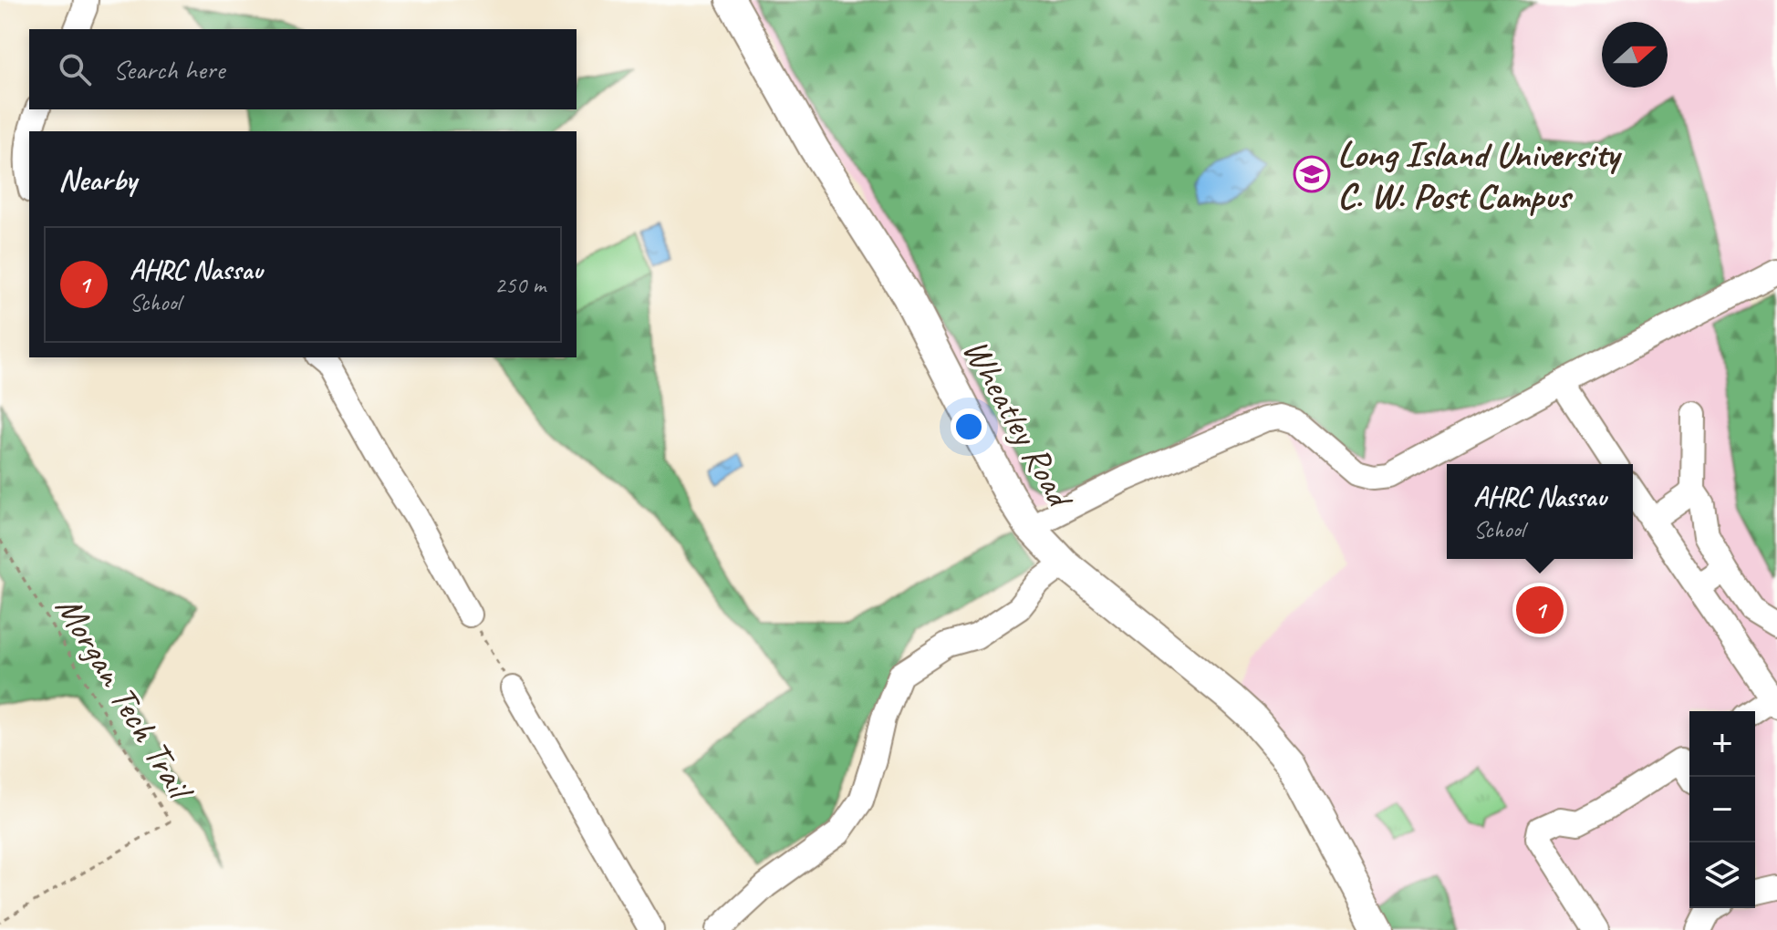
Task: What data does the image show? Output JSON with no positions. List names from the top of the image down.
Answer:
{
  "streets": {
    "main road": ["Wheatley Road"],
    "path": ["Morgan Tech Trail"]
  },
  "places": {
    "school or university": ["Long Island University C. W. Post Campus"]
  },
  "north": "right",
  "page": {
    "search": "Search here",
    "heading": "Nearby",
    "list": [
      {
        "mark": "1",
        "name": "AHRC Nassau",
        "note": "School",
        "value": "250 m"
      }
    ],
    "popup": ["AHRC Nassau", "School"],
    "pins": "1",
    "map_buttons": ["+", "−"]
  }
}
